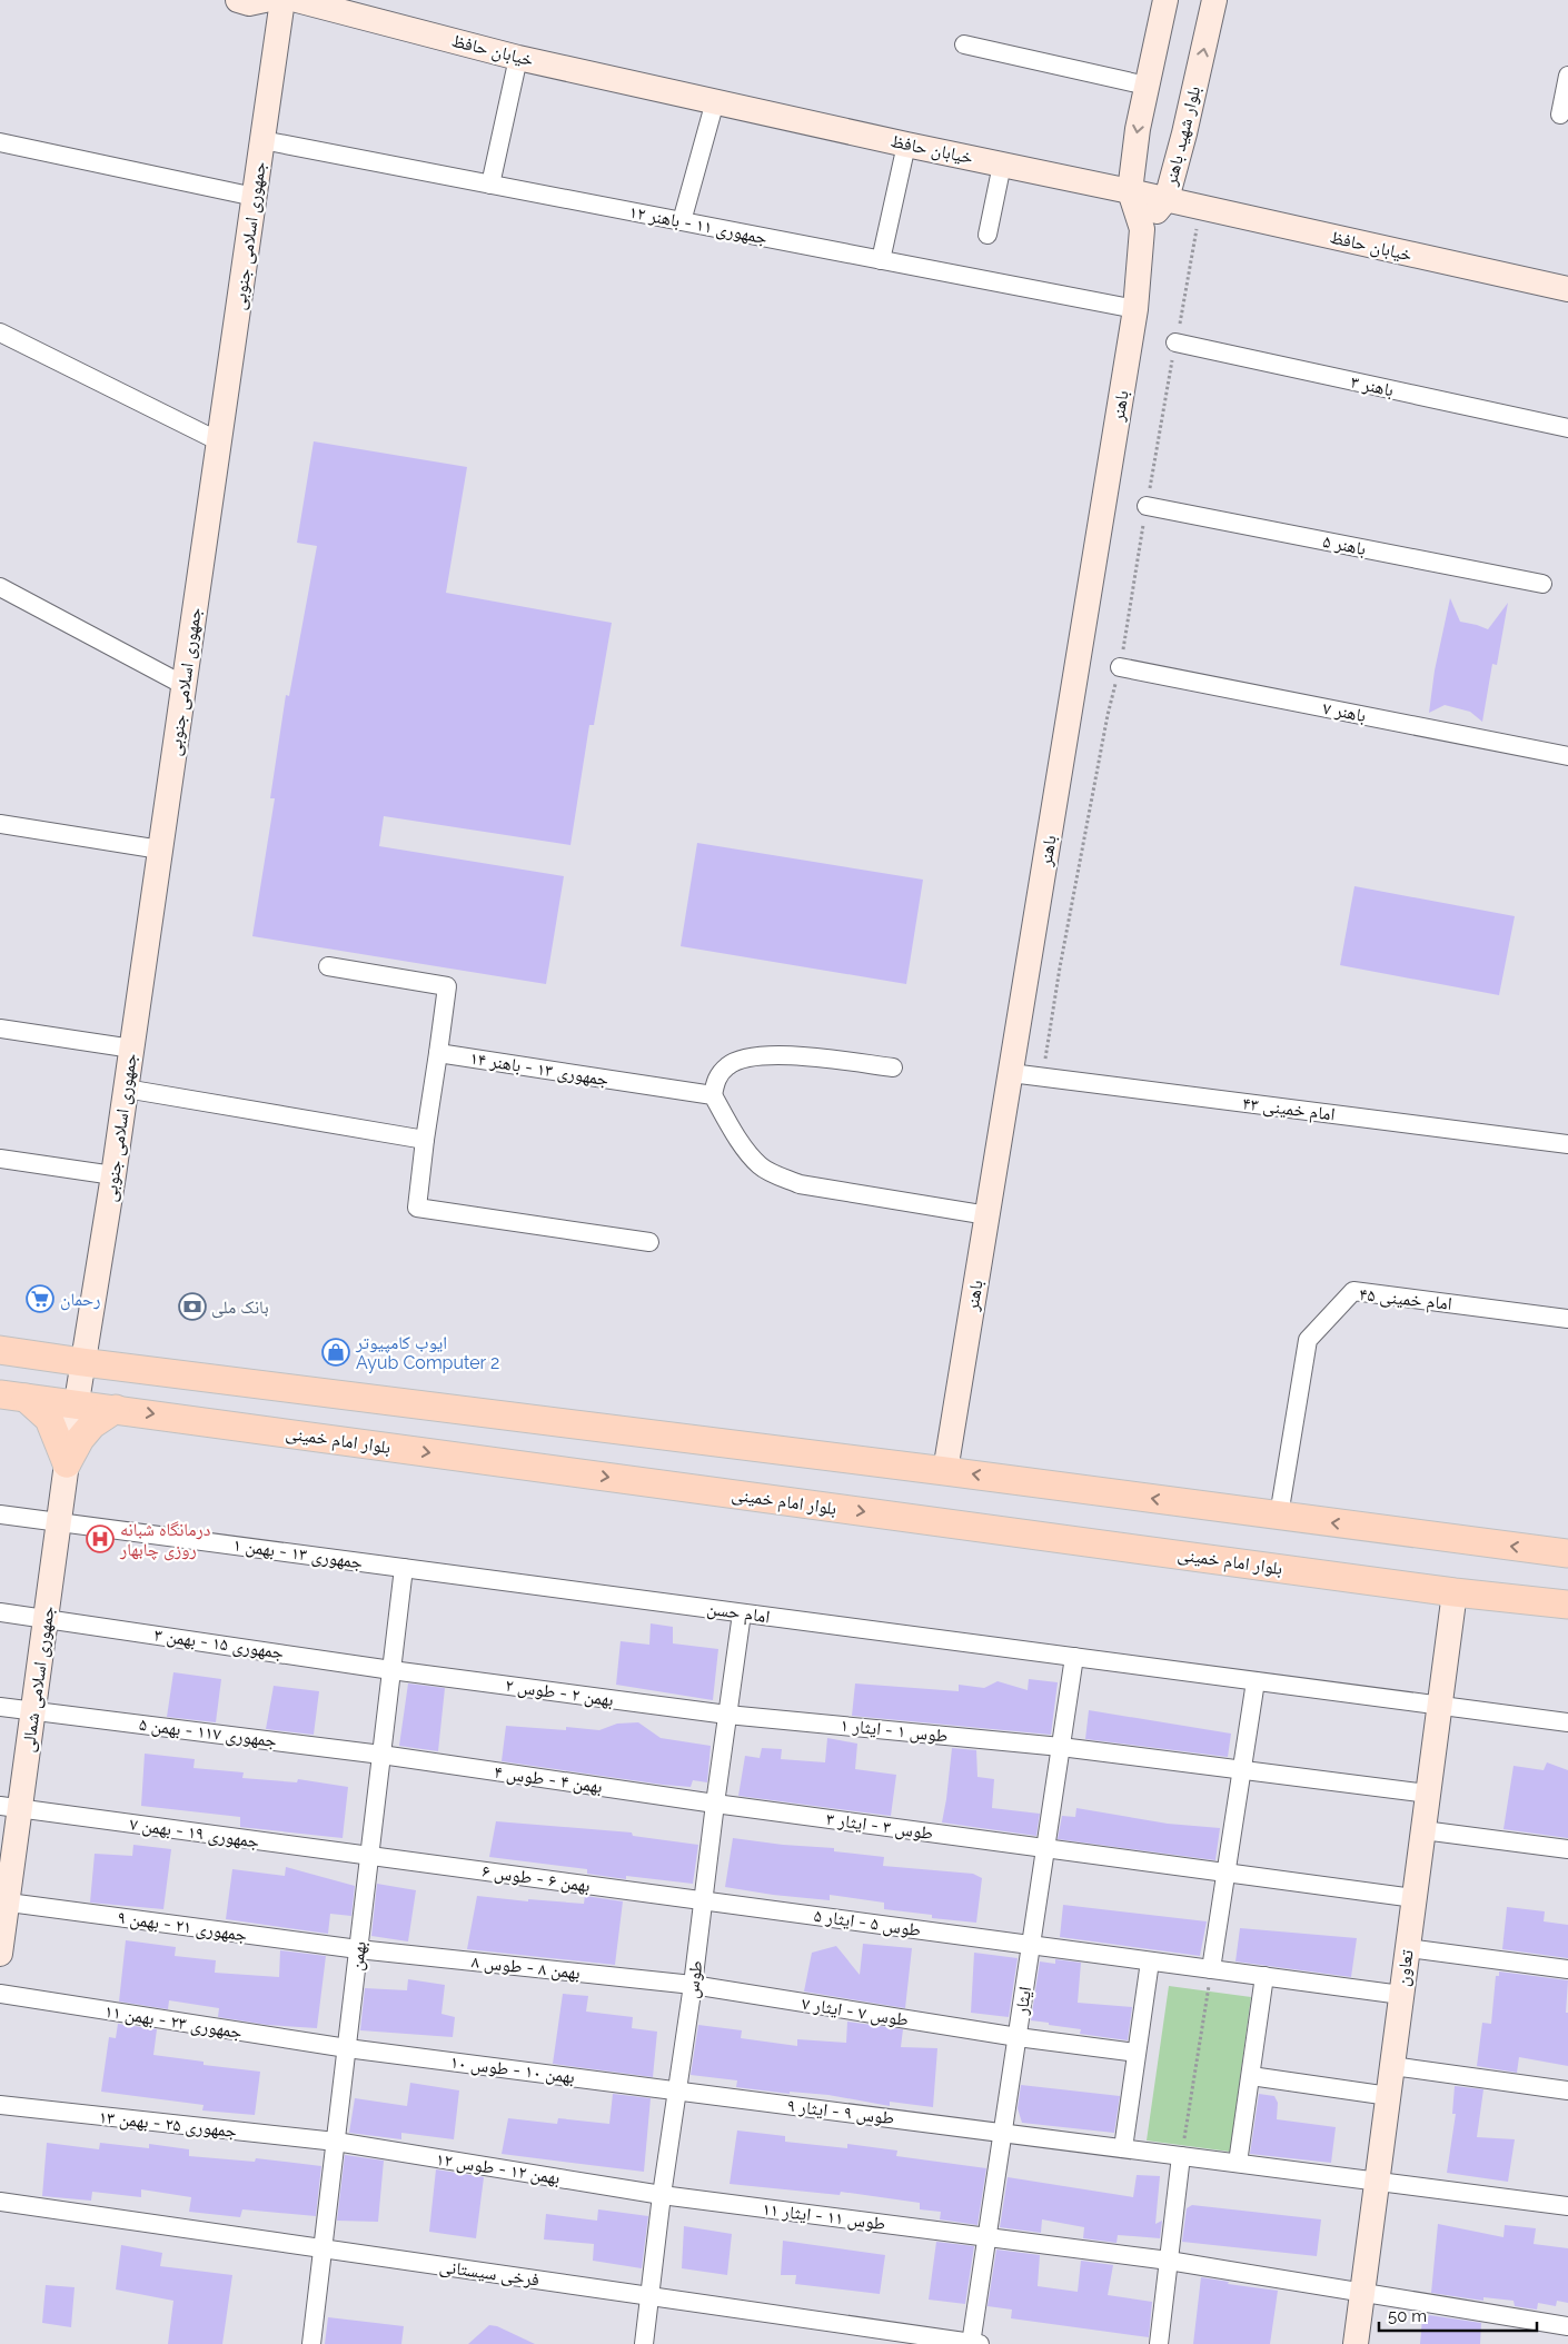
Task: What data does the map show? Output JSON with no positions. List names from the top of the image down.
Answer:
{
  "streets": {
    "main road": [
      "خیابان حافظ",
      "بلوار شهید باهنر",
      "جمهوری اسلامی جنوبی",
      "باهنر",
      "بلوار امام خمینی",
      "جمهوری اسلامی شمالی",
      "تعاون"
    ],
    "street": [
      "جمهوری ۱۱ - باهنر ۱۲",
      "باهنر ۳",
      "باهنر ۵",
      "باهنر ۷",
      "جمهوری ۱۳ - باهنر ۱۴",
      "امام خمینی ۴۳",
      "امام خمینی ۴۵",
      "جمهوری ۱۳ - بهمن ۱",
      "امام حسن",
      "جمهوری ۱۵ - بهمن ۳",
      "بهمن ۲ - طوس ۲",
      "طوس ۱ - ایثار ۱",
      "جمهوری ۱۱۷ - بهمن ۵",
      "بهمن ۴ - طوس ۴",
      "طوس ۳ - ایثار ۳",
      "جمهوری ۱۹ - بهمن ۷",
      "بهمن ۶ - طوس ۶",
      "طوس ۵ - ایثار ۵",
      "جمهوری ۲۱ - بهمن ۹",
      "بهمن",
      "بهمن ۸ - طوس ۸",
      "طوس",
      "ایثار",
      "طوس ۷ - ایثار ۷",
      "جمهوری ۲۳ - بهمن ۱۱",
      "بهمن ۱۰ - طوس ۱۰",
      "طوس ۹ - ایثار ۹",
      "جمهوری ۲۵ - بهمن ۱۳",
      "بهمن ۱۲ - طوس ۱۲",
      "طوس ۱۱ - ایثار ۱۱",
      "فرخی سیستانی"
    ]
  },
  "crossings": [
    ["خیابان حافظ", "بلوار شهید باهنر"],
    ["بلوار شهید باهنر", "باهنر"],
    ["جمهوری ۱۱ - باهنر ۱۲", "جمهوری اسلامی جنوبی"],
    ["جمهوری ۱۱ - باهنر ۱۲", "باهنر"],
    ["جمهوری اسلامی جنوبی", "بلوار امام خمینی"],
    ["جمهوری اسلامی جنوبی", "جمهوری اسلامی شمالی"],
    ["باهنر", "امام خمینی ۴۳"],
    ["بلوار امام خمینی", "جمهوری اسلامی شمالی"],
    ["بلوار امام خمینی", "تعاون"],
    ["جمهوری ۱۳ - بهمن ۱", "امام حسن"],
    ["جمهوری ۱۳ - بهمن ۱", "جمهوری اسلامی شمالی"],
    ["جمهوری ۱۳ - بهمن ۱", "بهمن"],
    ["امام حسن", "بهمن"],
    ["امام حسن", "تعاون"],
    ["امام حسن", "طوس"],
    ["امام حسن", "ایثار"],
    ["جمهوری ۱۵ - بهمن ۳", "جمهوری اسلامی شمالی"],
    ["جمهوری ۱۵ - بهمن ۳", "بهمن ۲ - طوس ۲"],
    ["جمهوری ۱۵ - بهمن ۳", "بهمن"],
    ["جمهوری اسلامی شمالی", "جمهوری ۱۱۷ - بهمن ۵"],
    ["جمهوری اسلامی شمالی", "جمهوری ۱۹ - بهمن ۷"],
    ["جمهوری اسلامی شمالی", "جمهوری ۲۱ - بهمن ۹"],
    ["بهمن ۲ - طوس ۲", "طوس ۱ - ایثار ۱"],
    ["بهمن ۲ - طوس ۲", "بهمن"],
    ["بهمن ۲ - طوس ۲", "طوس"],
    ["طوس ۱ - ایثار ۱", "تعاون"],
    ["طوس ۱ - ایثار ۱", "طوس"],
    ["طوس ۱ - ایثار ۱", "ایثار"],
    ["جمهوری ۱۱۷ - بهمن ۵", "بهمن ۴ - طوس ۴"],
    ["جمهوری ۱۱۷ - بهمن ۵", "بهمن"],
    ["بهمن ۴ - طوس ۴", "طوس ۳ - ایثار ۳"],
    ["بهمن ۴ - طوس ۴", "بهمن"],
    ["بهمن ۴ - طوس ۴", "طوس"],
    ["طوس ۳ - ایثار ۳", "تعاون"],
    ["طوس ۳ - ایثار ۳", "طوس"],
    ["طوس ۳ - ایثار ۳", "ایثار"],
    ["جمهوری ۱۹ - بهمن ۷", "بهمن ۶ - طوس ۶"],
    ["جمهوری ۱۹ - بهمن ۷", "بهمن"],
    ["بهمن ۶ - طوس ۶", "طوس ۵ - ایثار ۵"],
    ["بهمن ۶ - طوس ۶", "بهمن"],
    ["بهمن ۶ - طوس ۶", "طوس"],
    ["طوس ۵ - ایثار ۵", "تعاون"],
    ["طوس ۵ - ایثار ۵", "طوس"],
    ["طوس ۵ - ایثار ۵", "ایثار"],
    ["جمهوری ۲۱ - بهمن ۹", "بهمن"],
    ["جمهوری ۲۱ - بهمن ۹", "بهمن ۸ - طوس ۸"],
    ["بهمن", "بهمن ۸ - طوس ۸"],
    ["بهمن", "جمهوری ۲۳ - بهمن ۱۱"],
    ["بهمن", "بهمن ۱۰ - طوس ۱۰"],
    ["بهمن", "جمهوری ۲۵ - بهمن ۱۳"],
    ["بهمن", "بهمن ۱۲ - طوس ۱۲"],
    ["بهمن", "فرخی سیستانی"],
    ["بهمن ۸ - طوس ۸", "طوس"],
    ["بهمن ۸ - طوس ۸", "طوس ۷ - ایثار ۷"],
    ["تعاون", "طوس ۹ - ایثار ۹"],
    ["تعاون", "طوس ۱۱ - ایثار ۱۱"],
    ["طوس", "طوس ۷ - ایثار ۷"],
    ["طوس", "بهمن ۱۰ - طوس ۱۰"],
    ["طوس", "طوس ۹ - ایثار ۹"],
    ["طوس", "بهمن ۱۲ - طوس ۱۲"],
    ["طوس", "طوس ۱۱ - ایثار ۱۱"],
    ["طوس", "فرخی سیستانی"],
    ["ایثار", "طوس ۷ - ایثار ۷"],
    ["ایثار", "طوس ۹ - ایثار ۹"],
    ["ایثار", "طوس ۱۱ - ایثار ۱۱"],
    ["ایثار", "فرخی سیستانی"],
    ["جمهوری ۲۳ - بهمن ۱۱", "بهمن ۱۰ - طوس ۱۰"],
    ["بهمن ۱۰ - طوس ۱۰", "طوس ۹ - ایثار ۹"],
    ["جمهوری ۲۵ - بهمن ۱۳", "بهمن ۱۲ - طوس ۱۲"],
    ["بهمن ۱۲ - طوس ۱۲", "طوس ۱۱ - ایثار ۱۱"]
  ],
  "places": {
    "supermarket": ["رحمان"],
    "bank": ["بانک ملی"],
    "shop": ["ایوب کامپیوتر Ayub Computer 2"],
    "hospital": ["درمانگاه شبانه روزی چابهار"]
  },
  "scale_bar": "50 m"
}
